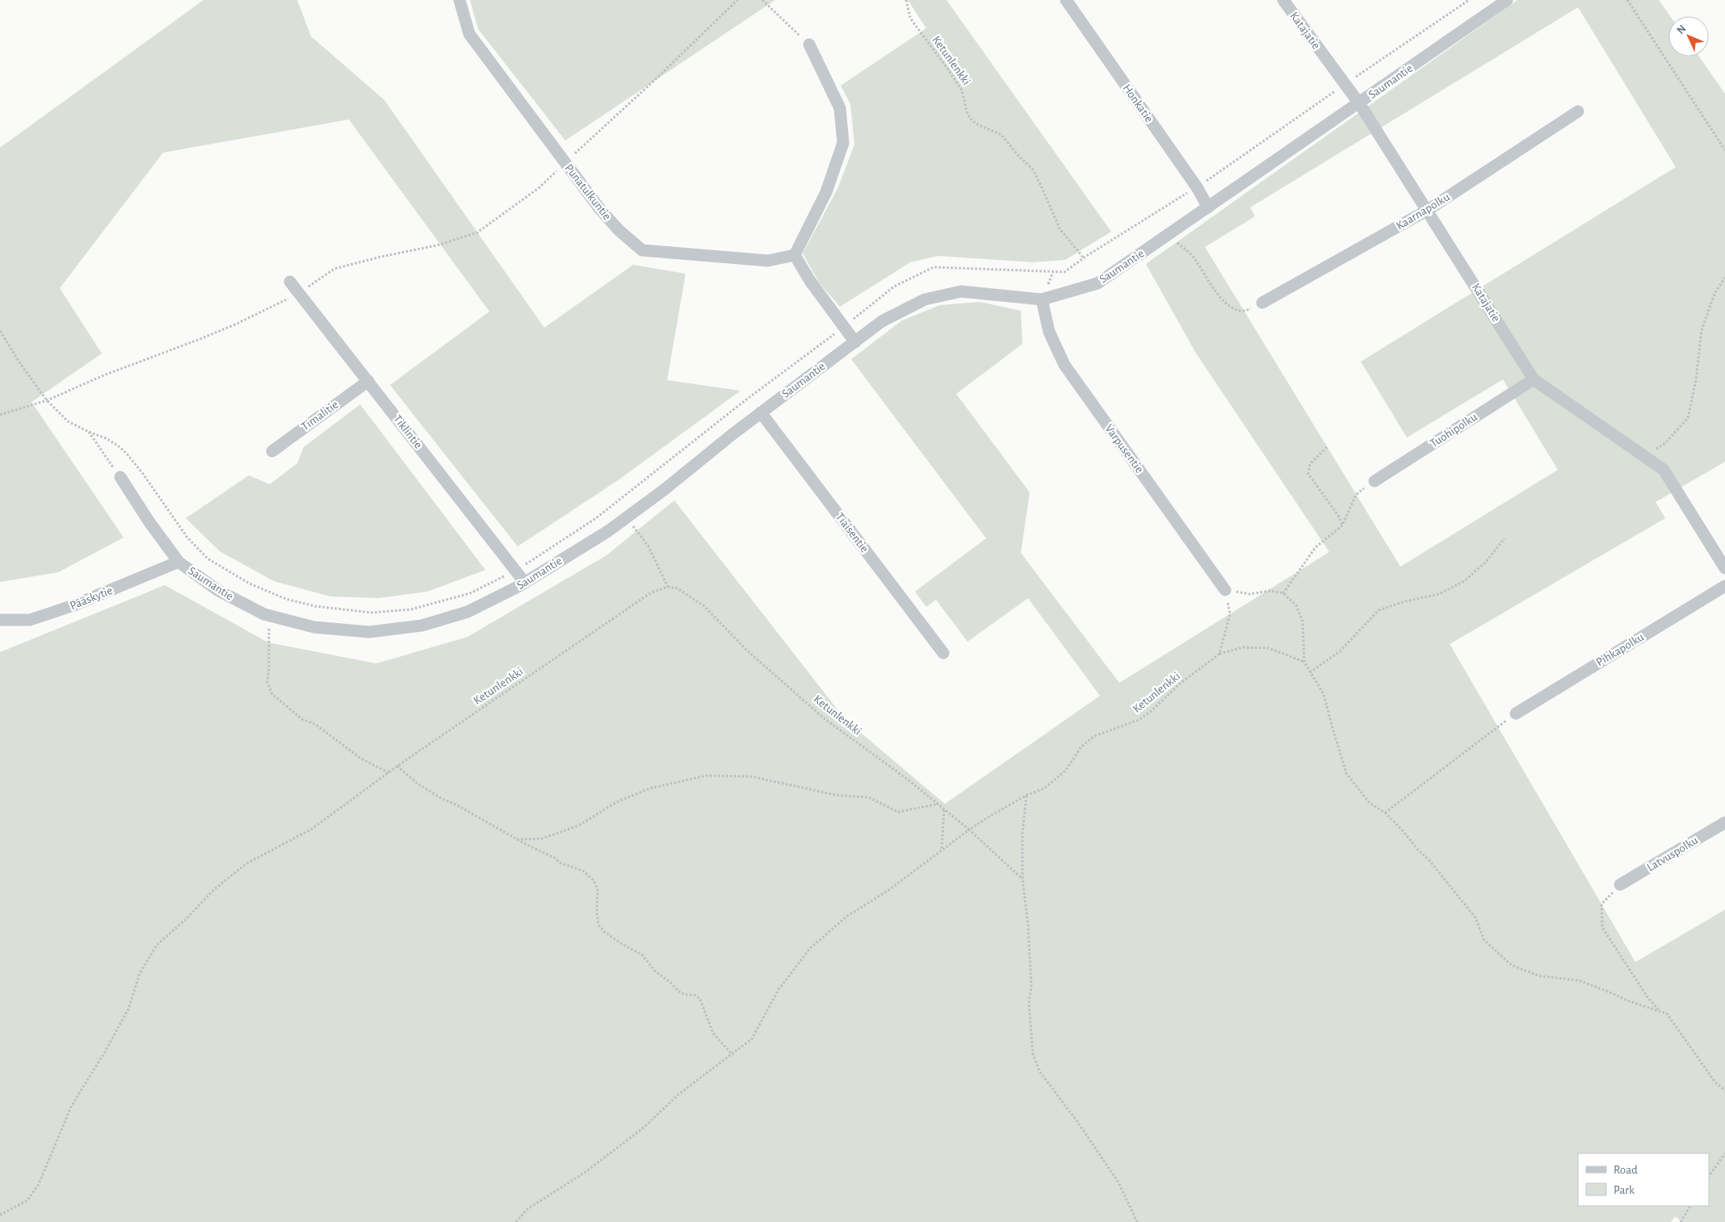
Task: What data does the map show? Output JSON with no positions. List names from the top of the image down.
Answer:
{
  "streets": {
    "street": [
      "Katajatie",
      "Saumantie",
      "Honkatie",
      "Punatulkuntie",
      "Kaarnapolku",
      "Timalitie",
      "Tuohipolku",
      "Tiklintie",
      "Varpusentie",
      "Tiaisentie",
      "Pääskytie",
      "Pihkapolku",
      "Latvuspolku"
    ],
    "path": ["Ketunlenkki"]
  },
  "crossings": [
    ["Katajatie", "Saumantie"],
    ["Katajatie", "Kaarnapolku"],
    ["Katajatie", "Tuohipolku"],
    ["Saumantie", "Honkatie"],
    ["Saumantie", "Tiklintie"],
    ["Saumantie", "Varpusentie"],
    ["Saumantie", "Tiaisentie"],
    ["Saumantie", "Pääskytie"],
    ["Timalitie", "Tiklintie"]
  ],
  "legend": ["Road", "Park"],
  "north": "top left"
}
